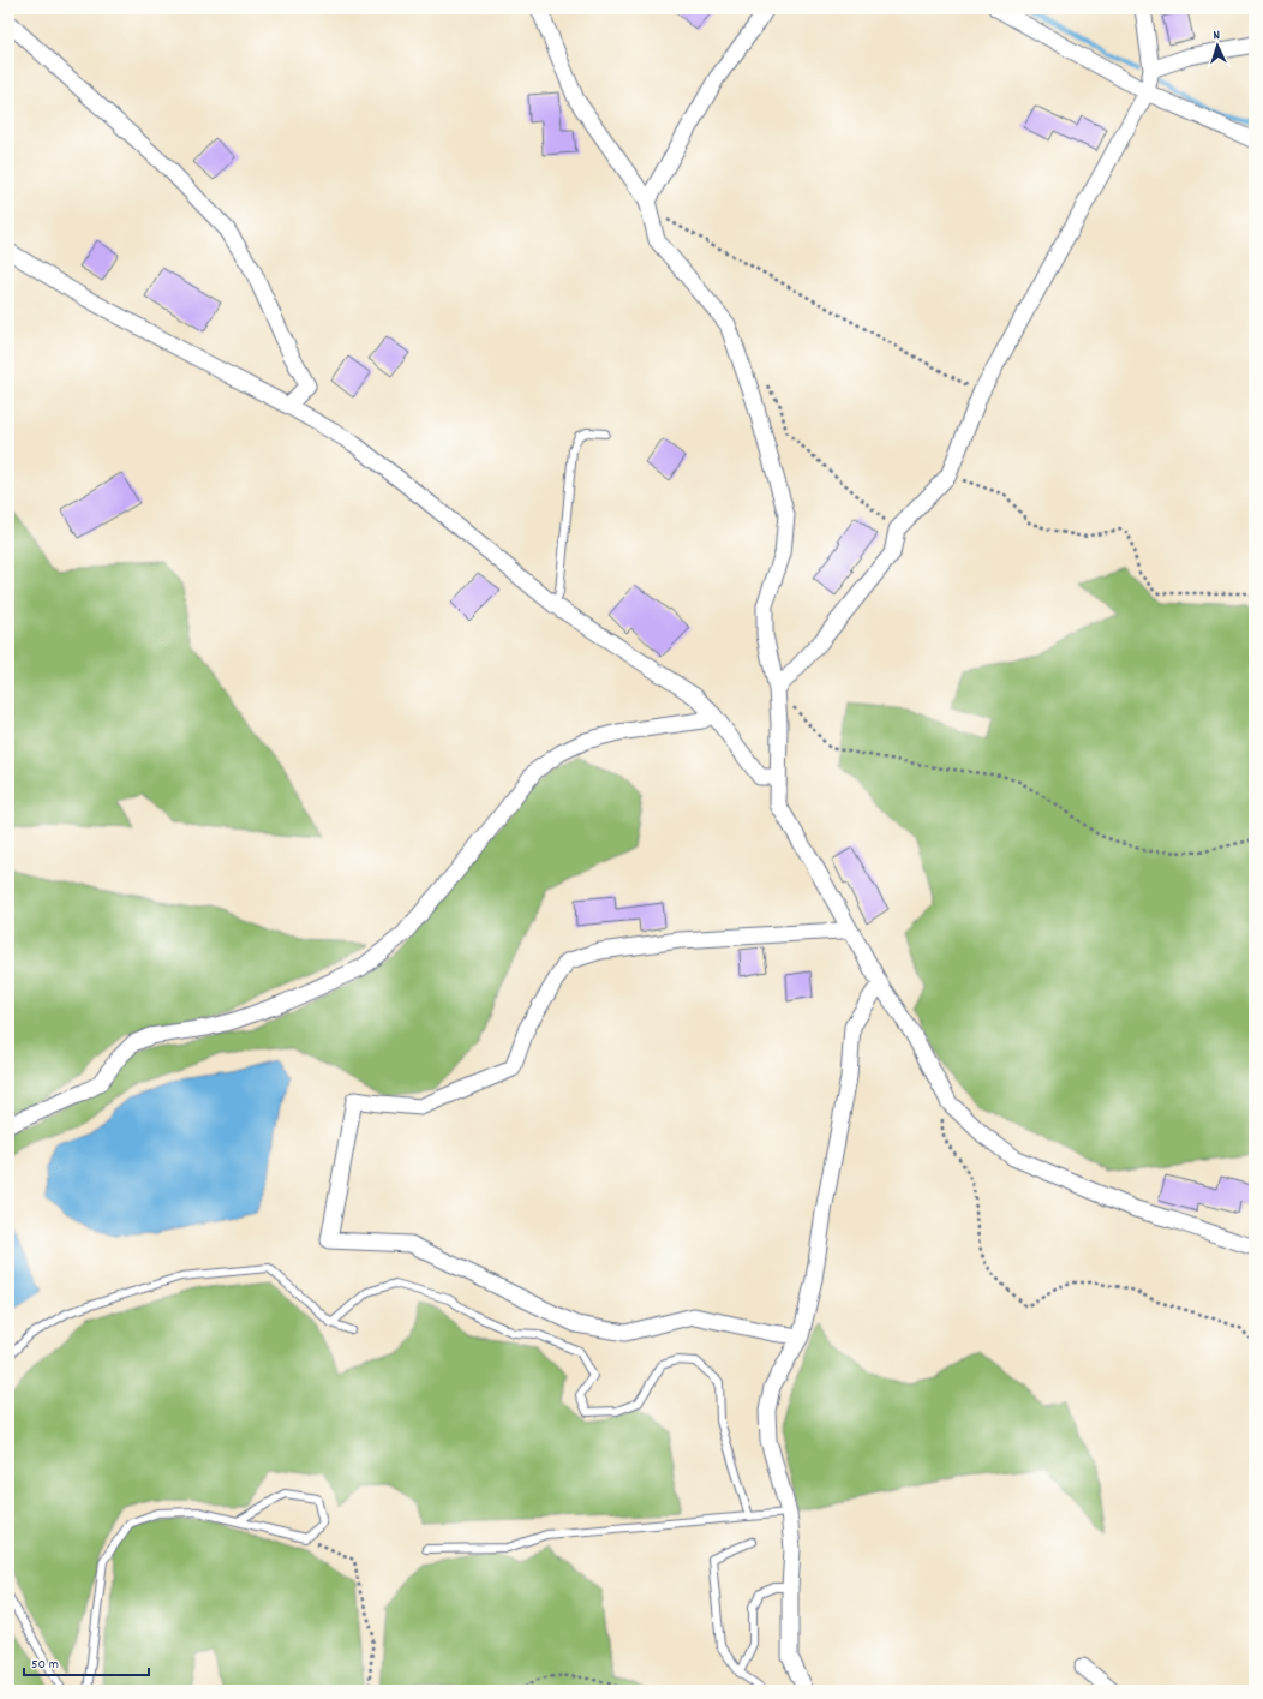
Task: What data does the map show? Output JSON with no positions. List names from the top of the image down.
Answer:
{
  "scale_bar": "50 m",
  "north": "top"
}
